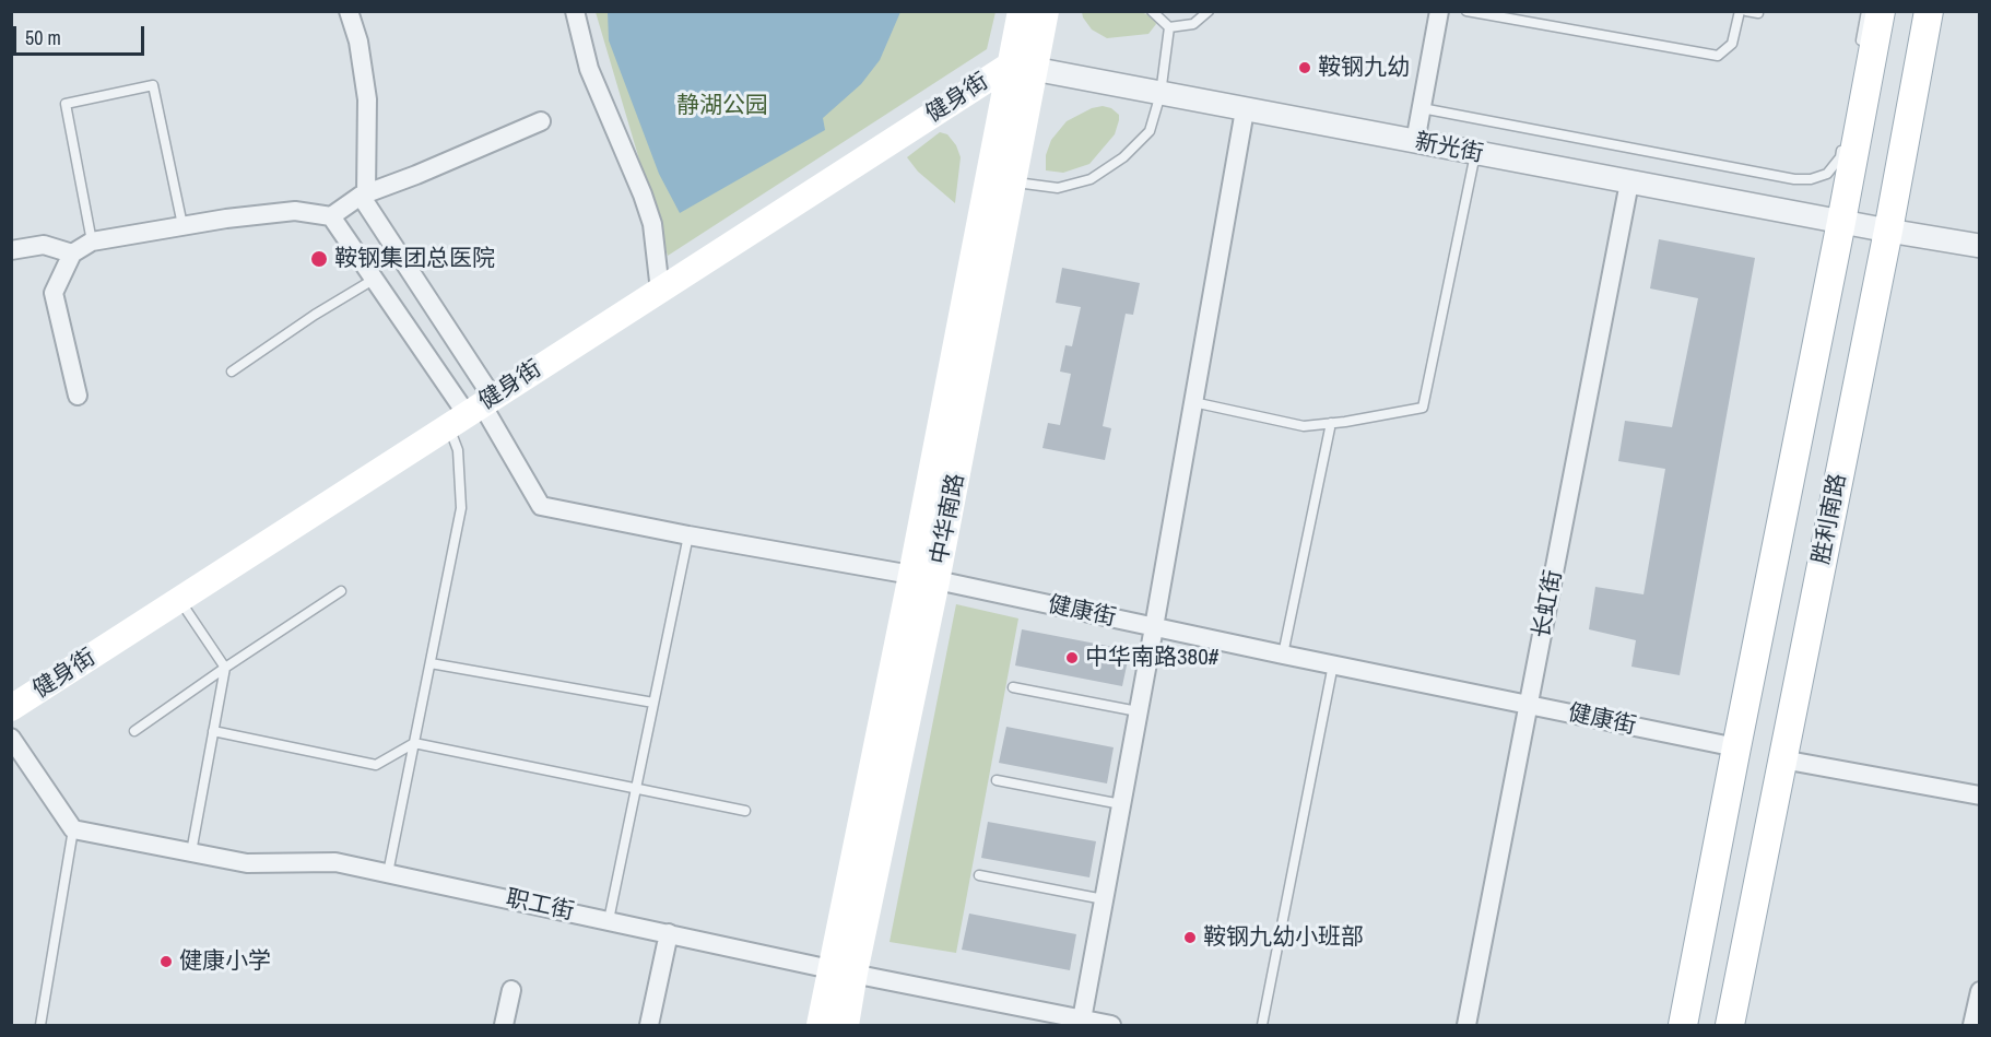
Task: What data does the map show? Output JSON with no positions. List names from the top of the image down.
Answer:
{
  "streets": {
    "main road": ["健身街", "中华南路", "胜利南路"],
    "street": [
      "新光街",
      "长虹街",
      "健康街",
      "职工街"
    ]
  },
  "crossings": [
    ["健身街", "新光街"],
    ["健身街", "中华南路"],
    ["健身街", "健康街"],
    ["新光街", "中华南路"],
    ["新光街", "胜利南路"],
    ["新光街", "长虹街"],
    ["中华南路", "健康街"],
    ["中华南路", "职工街"],
    ["胜利南路", "健康街"],
    ["长虹街", "健康街"]
  ],
  "parks": ["静湖公园"],
  "places": [
    "鞍钢九幼",
    "鞍钢集团总医院",
    "中华南路380#",
    "鞍钢九幼小班部",
    "健康小学"
  ],
  "scale_bar": "50 m"
}
